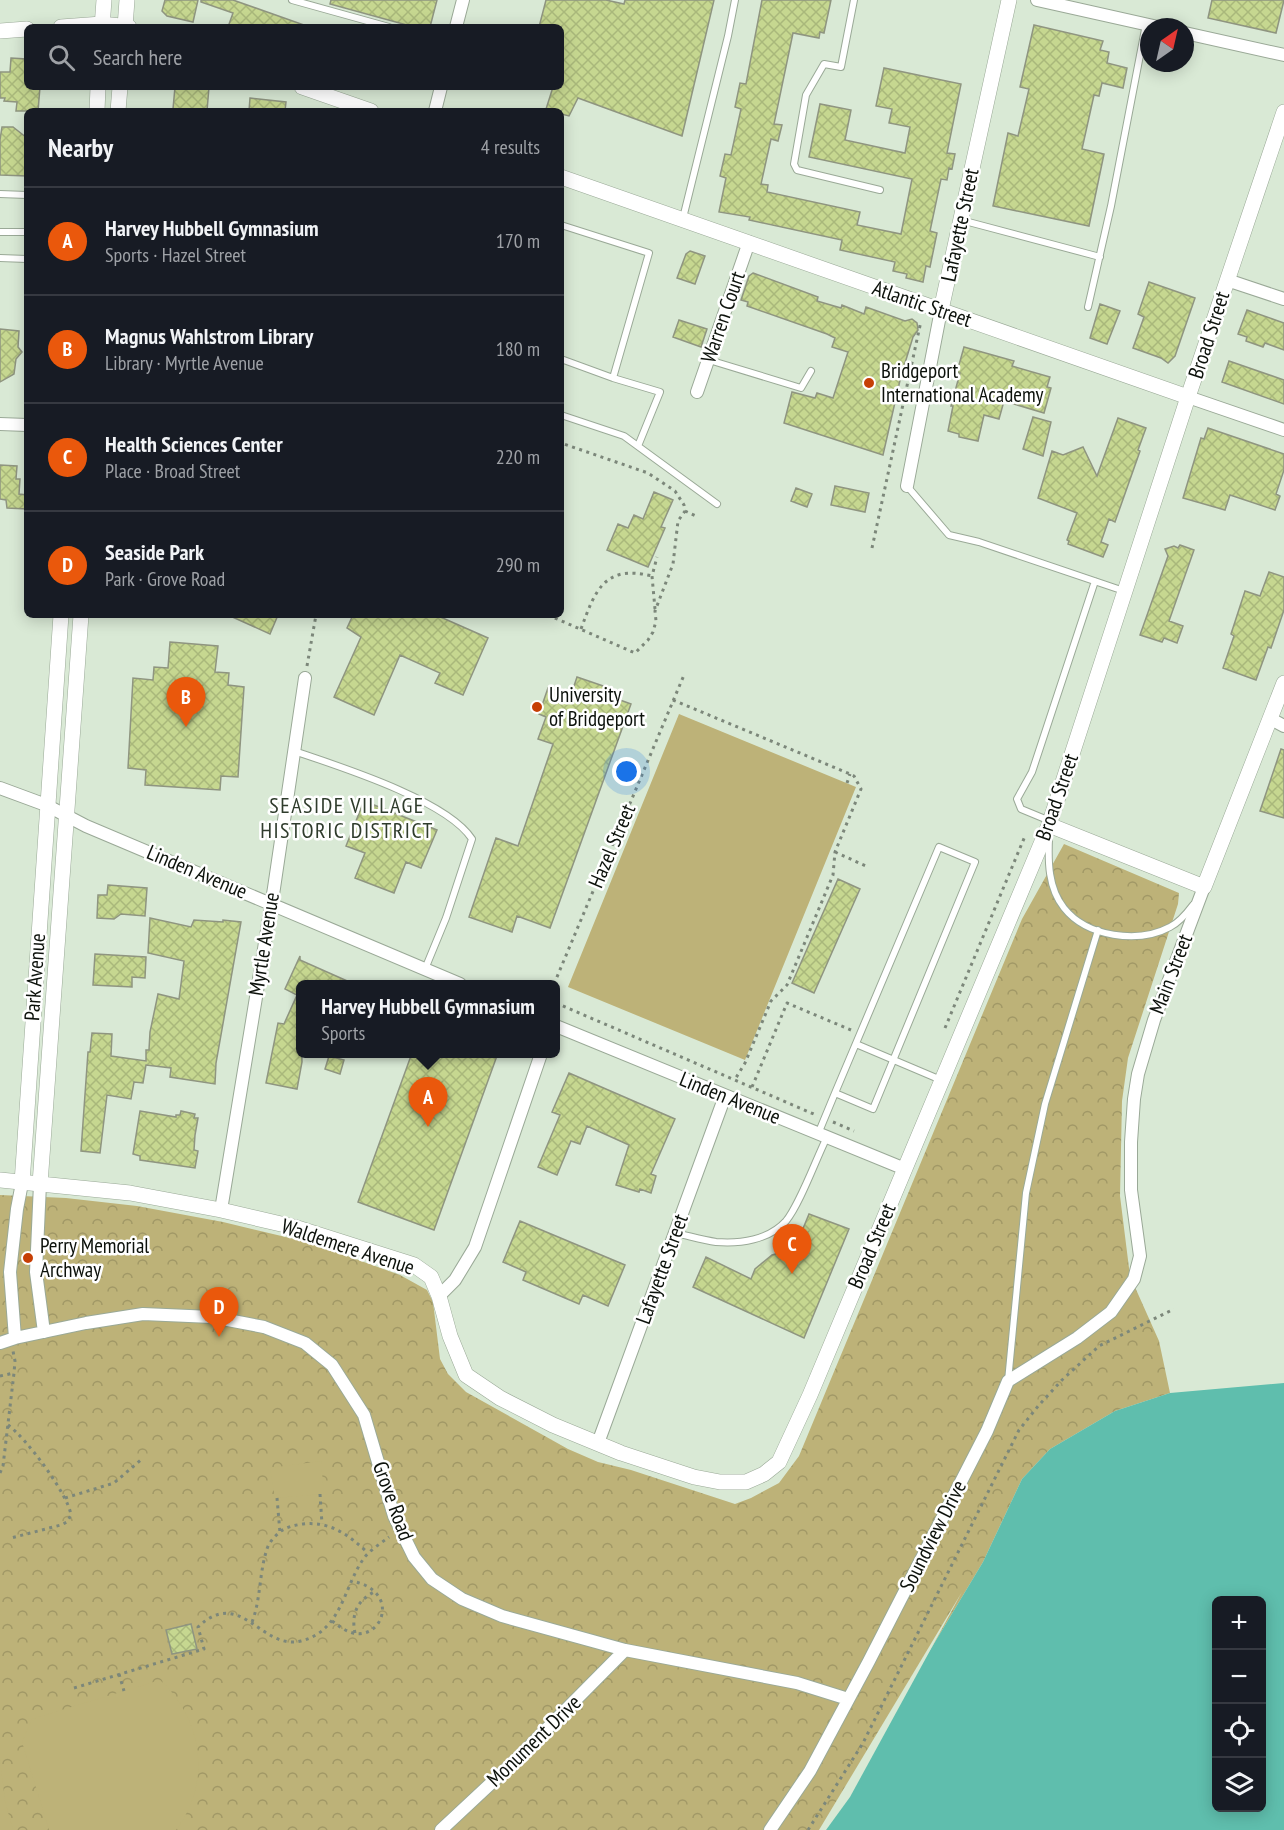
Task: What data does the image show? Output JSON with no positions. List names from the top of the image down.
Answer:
{
  "streets": {
    "street": [
      "Lafayette Street",
      "Atlantic Street",
      "Warren Court",
      "Broad Street",
      "Linden Avenue",
      "Myrtle Avenue",
      "Main Street",
      "Park Avenue",
      "Waldemere Avenue",
      "Grove Road",
      "Soundview Drive",
      "Monument Drive"
    ],
    "path": ["Hazel Street"]
  },
  "crossings": [
    ["Lafayette Street", "Atlantic Street"],
    ["Lafayette Street", "Linden Avenue"],
    ["Lafayette Street", "Waldemere Avenue"],
    ["Atlantic Street", "Warren Court"],
    ["Atlantic Street", "Broad Street"],
    ["Broad Street", "Linden Avenue"],
    ["Broad Street", "Waldemere Avenue"],
    ["Linden Avenue", "Myrtle Avenue"],
    ["Linden Avenue", "Park Avenue"],
    ["Myrtle Avenue", "Waldemere Avenue"],
    ["Main Street", "Soundview Drive"],
    ["Park Avenue", "Waldemere Avenue"],
    ["Park Avenue", "Grove Road"],
    ["Grove Road", "Soundview Drive"],
    ["Grove Road", "Monument Drive"]
  ],
  "districts": ["SEASIDE VILLAGE HISTORIC DISTRICT"],
  "places": ["Bridgeport International Academy", "University of Bridgeport", "Perry Memorial Archway"],
  "north": "top right",
  "page": {
    "search": "Search here",
    "heading": ["Nearby", "4 results"],
    "list": [
      {
        "mark": "A",
        "name": "Harvey Hubbell Gymnasium",
        "note": "Sports · Hazel Street",
        "value": "170 m"
      },
      {
        "mark": "B",
        "name": "Magnus Wahlstrom Library",
        "note": "Library · Myrtle Avenue",
        "value": "180 m"
      },
      {
        "mark": "C",
        "name": "Health Sciences Center",
        "note": "Place · Broad Street",
        "value": "220 m"
      },
      {
        "mark": "D",
        "name": "Seaside Park",
        "note": "Park · Grove Road",
        "value": "290 m"
      }
    ],
    "pins": [
      "B",
      "A",
      "C",
      "D"
    ],
    "popup": ["Harvey Hubbell Gymnasium", "Sports"],
    "map_buttons": ["+", "−"]
  }
}
